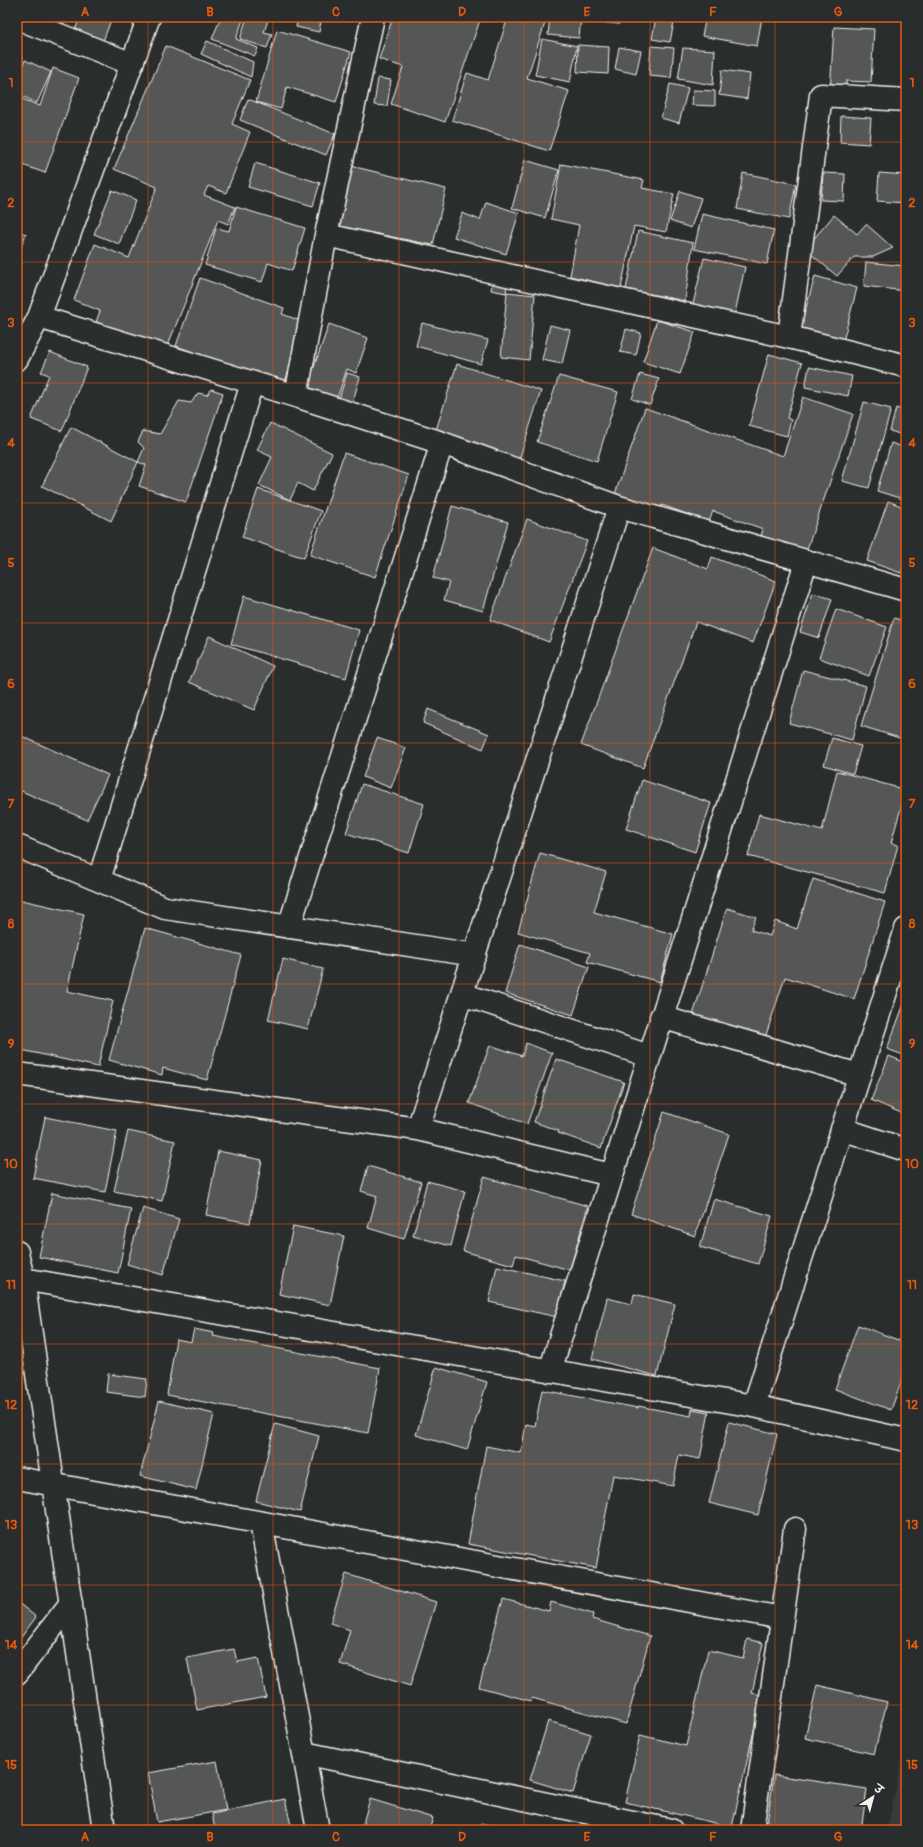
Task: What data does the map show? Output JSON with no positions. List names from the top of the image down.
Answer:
{
  "north": "top right",
  "grid": {
    "columns": [
      "A",
      "B",
      "C",
      "D",
      "E",
      "F",
      "G"
    ],
    "rows": [
      "1",
      "2",
      "3",
      "4",
      "5",
      "6",
      "7",
      "8",
      "9",
      "10",
      "11",
      "12",
      "13",
      "14",
      "15"
    ]
  }
}
